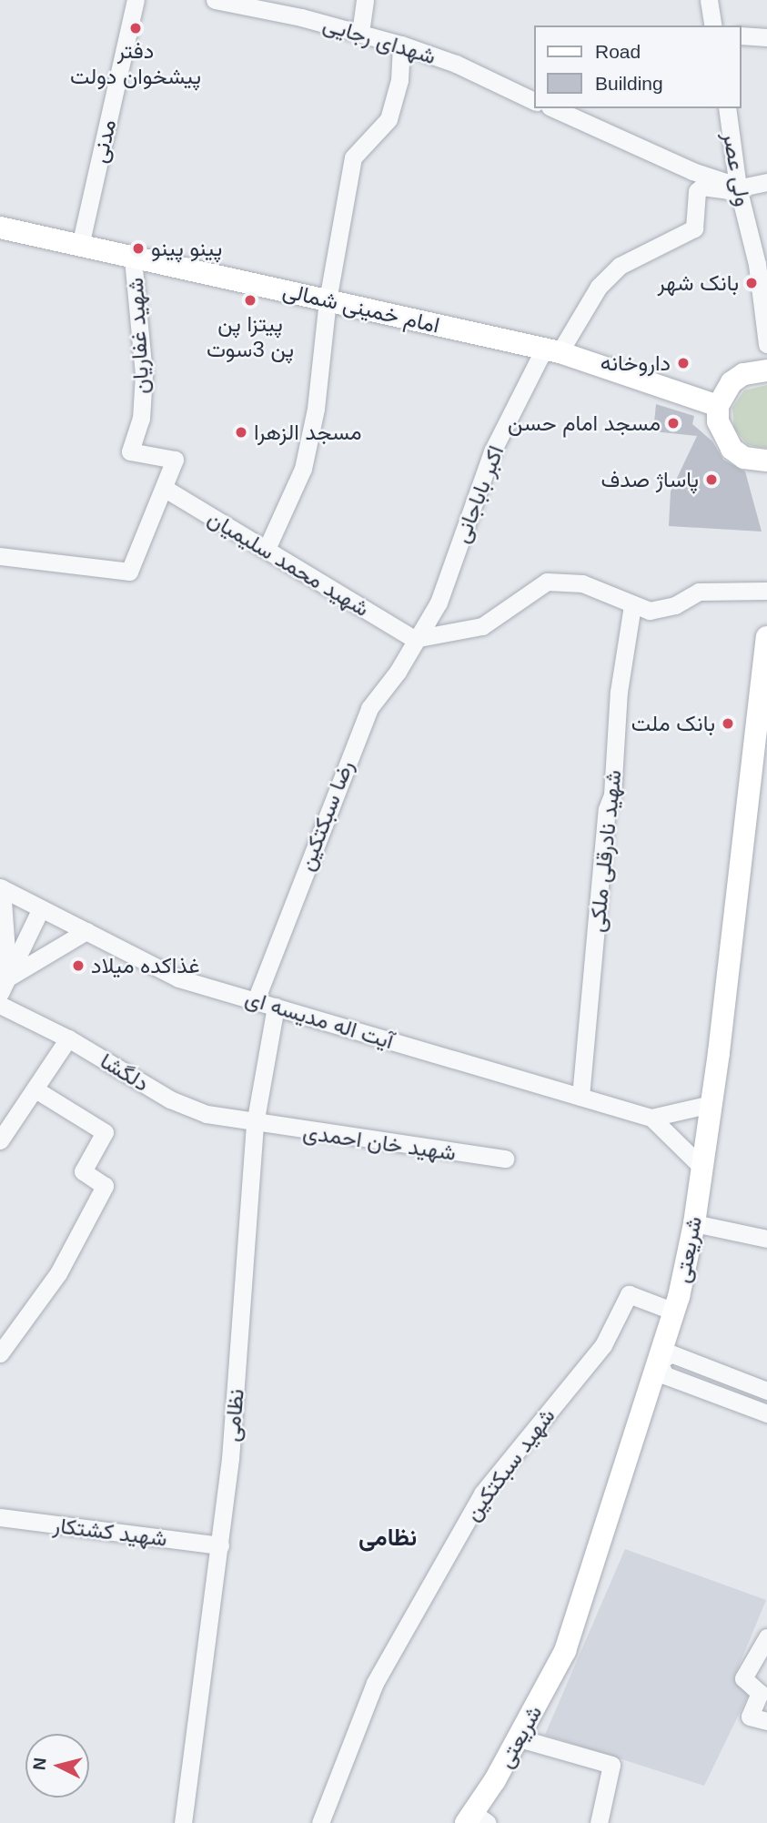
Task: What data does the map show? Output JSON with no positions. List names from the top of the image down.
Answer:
{
  "streets": {
    "main road": ["امام خمینی شمالی", "شریعتی"],
    "street": [
      "شهدای رجایی",
      "مدنی",
      "ولی عصر",
      "شهید غفاریان",
      "اکبر باباجانی",
      "شهید محمد سلیمیان",
      "رضا سبکتکین",
      "شهید نادرقلی ملکی",
      "آیت اله مدیسه ای",
      "دلگشا",
      "شهید خان احمدی",
      "نظامی",
      "شهید سبکتکین",
      "شهید کشتکار"
    ]
  },
  "crossings": [
    ["مدنی", "امام خمینی شمالی"],
    ["امام خمینی شمالی", "شهید غفاریان"],
    ["امام خمینی شمالی", "اکبر باباجانی"],
    ["شهید غفاریان", "شهید محمد سلیمیان"],
    ["اکبر باباجانی", "شهید محمد سلیمیان"],
    ["اکبر باباجانی", "رضا سبکتکین"],
    ["شهید محمد سلیمیان", "رضا سبکتکین"],
    ["رضا سبکتکین", "آیت اله مدیسه ای"],
    ["شهید نادرقلی ملکی", "آیت اله مدیسه ای"],
    ["آیت اله مدیسه ای", "نظامی"],
    ["دلگشا", "شهید خان احمدی"],
    ["دلگشا", "نظامی"],
    ["شهید خان احمدی", "نظامی"],
    ["شریعتی", "شهید سبکتکین"],
    ["نظامی", "شهید کشتکار"]
  ],
  "districts": ["نظامی"],
  "places": [
    "دفتر پیشخوان دولت",
    "پینو پینو",
    "بانک شهر",
    "پیتزا پن پن 3سوت",
    "داروخانه",
    "مسجد امام حسن",
    "مسجد الزهرا",
    "پاساژ صدف",
    "بانک ملت",
    "غذاکده میلاد"
  ],
  "legend": ["Road", "Building"],
  "north": "left"
}
